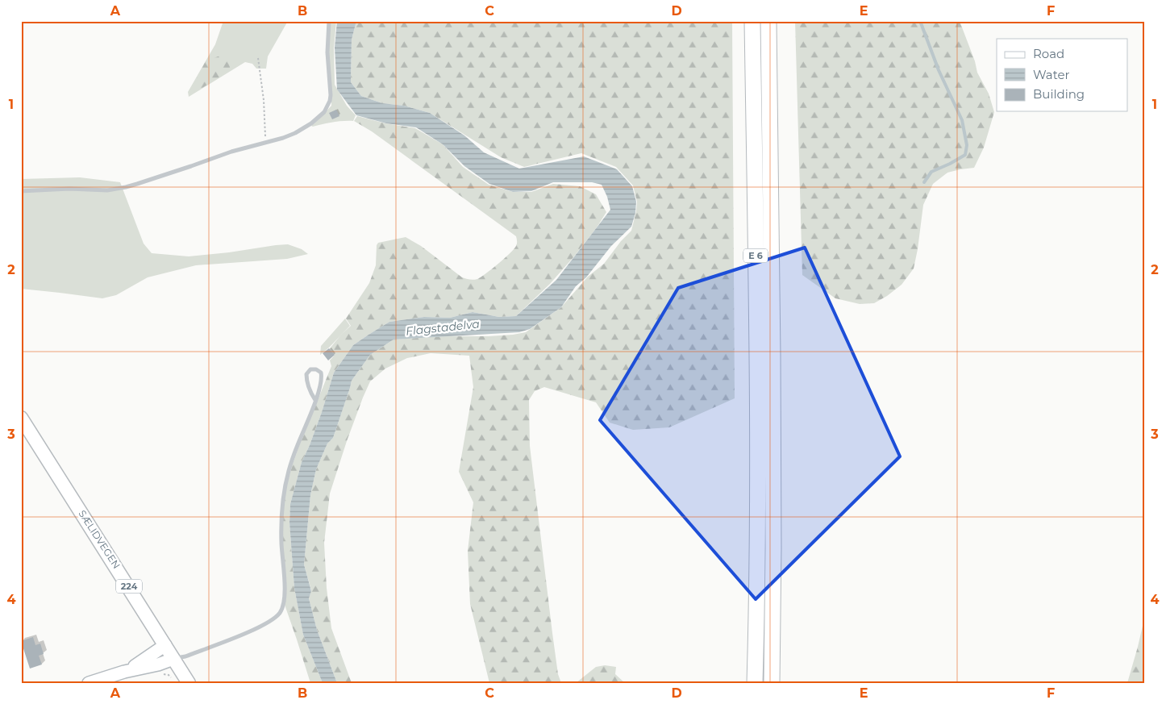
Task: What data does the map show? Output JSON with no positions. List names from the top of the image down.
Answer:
{
  "streets": {
    "highway": ["E 6"],
    "main road": ["SÆLIDVEGEN", "224"]
  },
  "water": ["Flagstadelva"],
  "legend": ["Road", "Water", "Building"],
  "grid": {
    "columns": [
      "A",
      "B",
      "C",
      "D",
      "E",
      "F"
    ],
    "rows": [
      "1",
      "2",
      "3",
      "4"
    ]
  }
}
